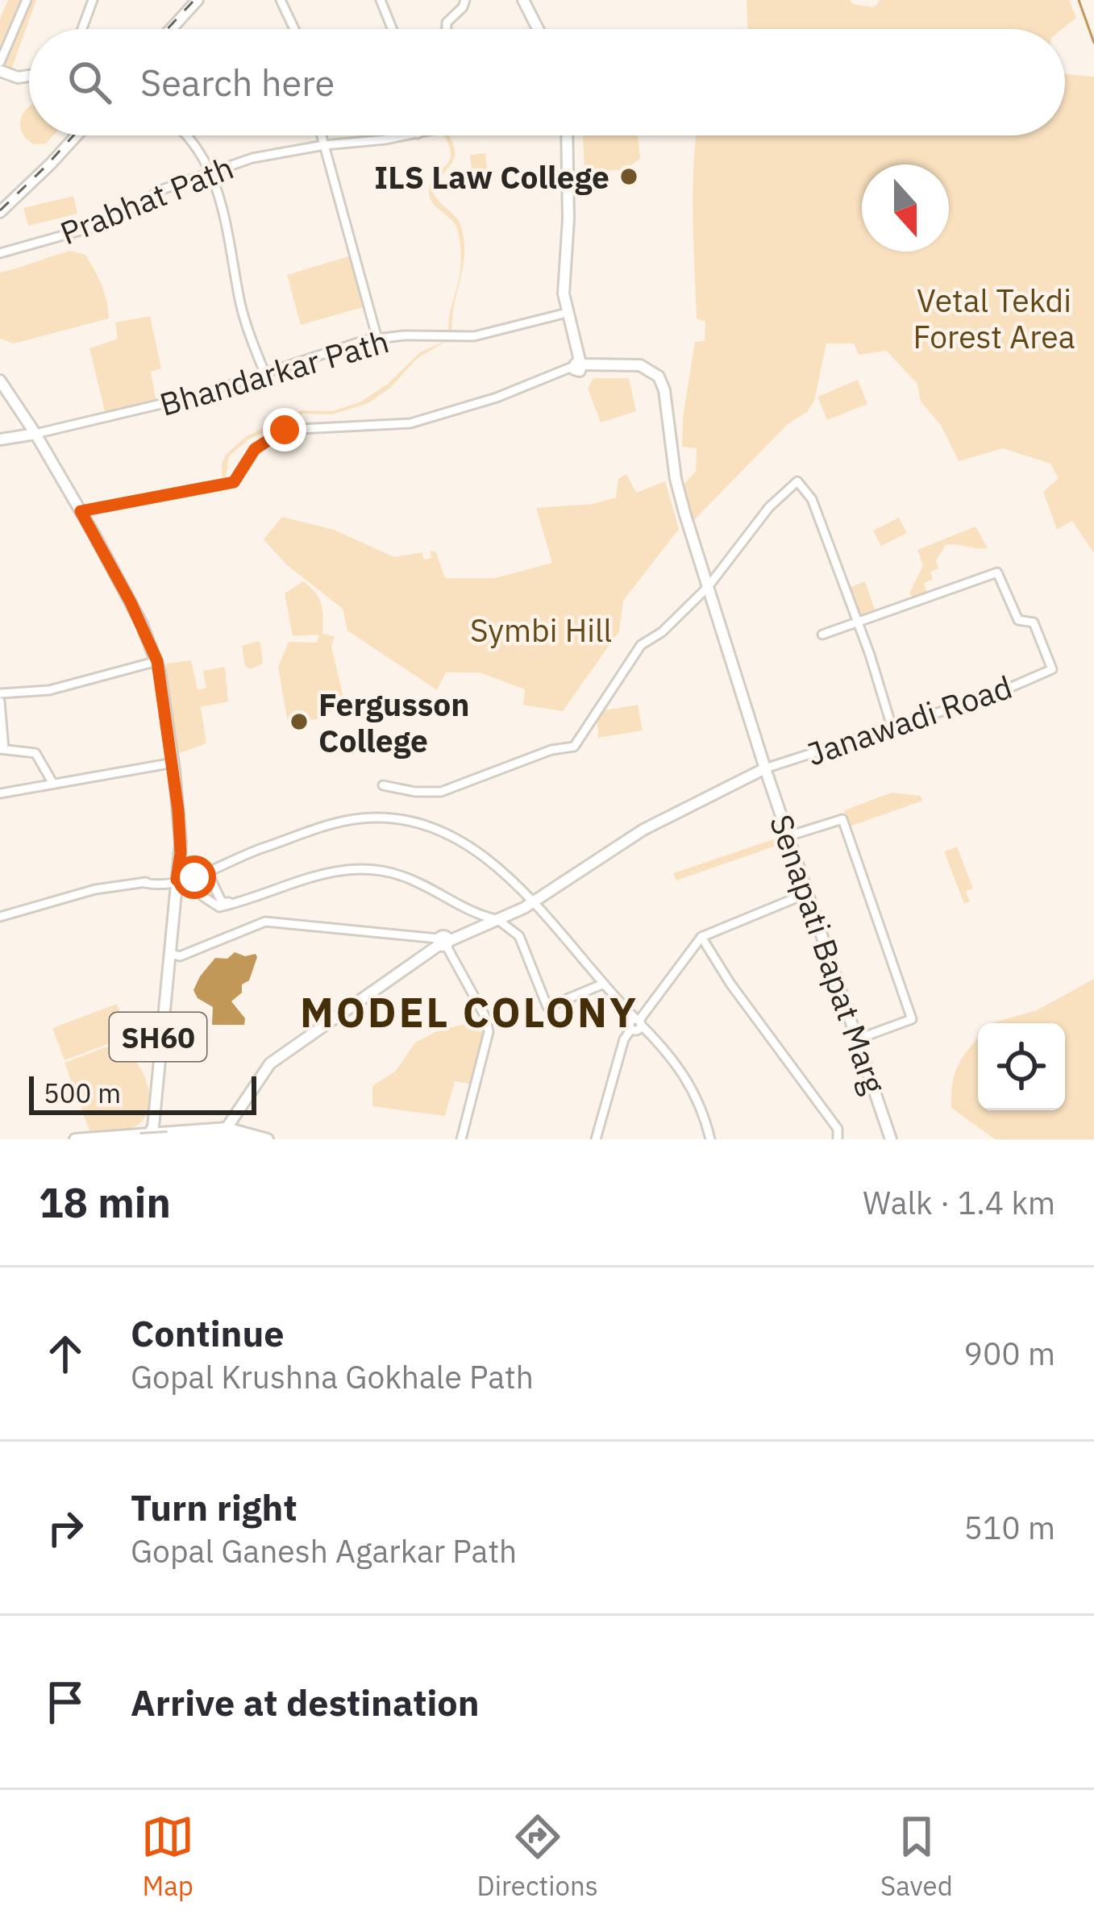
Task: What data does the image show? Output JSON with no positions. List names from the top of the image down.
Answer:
{
  "streets": {
    "main road": ["Senapati Bapat Marg", "SH60"],
    "street": ["Prabhat Path", "Bhandarkar Path", "Janawadi Road"]
  },
  "crossings": [
    ["Bhandarkar Path", "SH60"],
    ["Janawadi Road", "Senapati Bapat Marg"]
  ],
  "districts": ["MODEL COLONY"],
  "parks": ["Vetal Tekdi Forest Area", "Symbi Hill"],
  "places": ["ILS Law College", "Fergusson College"],
  "scale_bar": "500 m",
  "north": "bottom",
  "page": {
    "search": "Search here",
    "scale": "500 m",
    "heading": ["18 min", "Walk · 1.4 km"],
    "list": [
      ["Continue", "Gopal Krushna Gokhale Path", "900 m"],
      ["Turn right", "Gopal Ganesh Agarkar Path", "510 m"],
      "Arrive at destination"
    ],
    "nav": ["Map", "Directions", "Saved"]
  }
}
